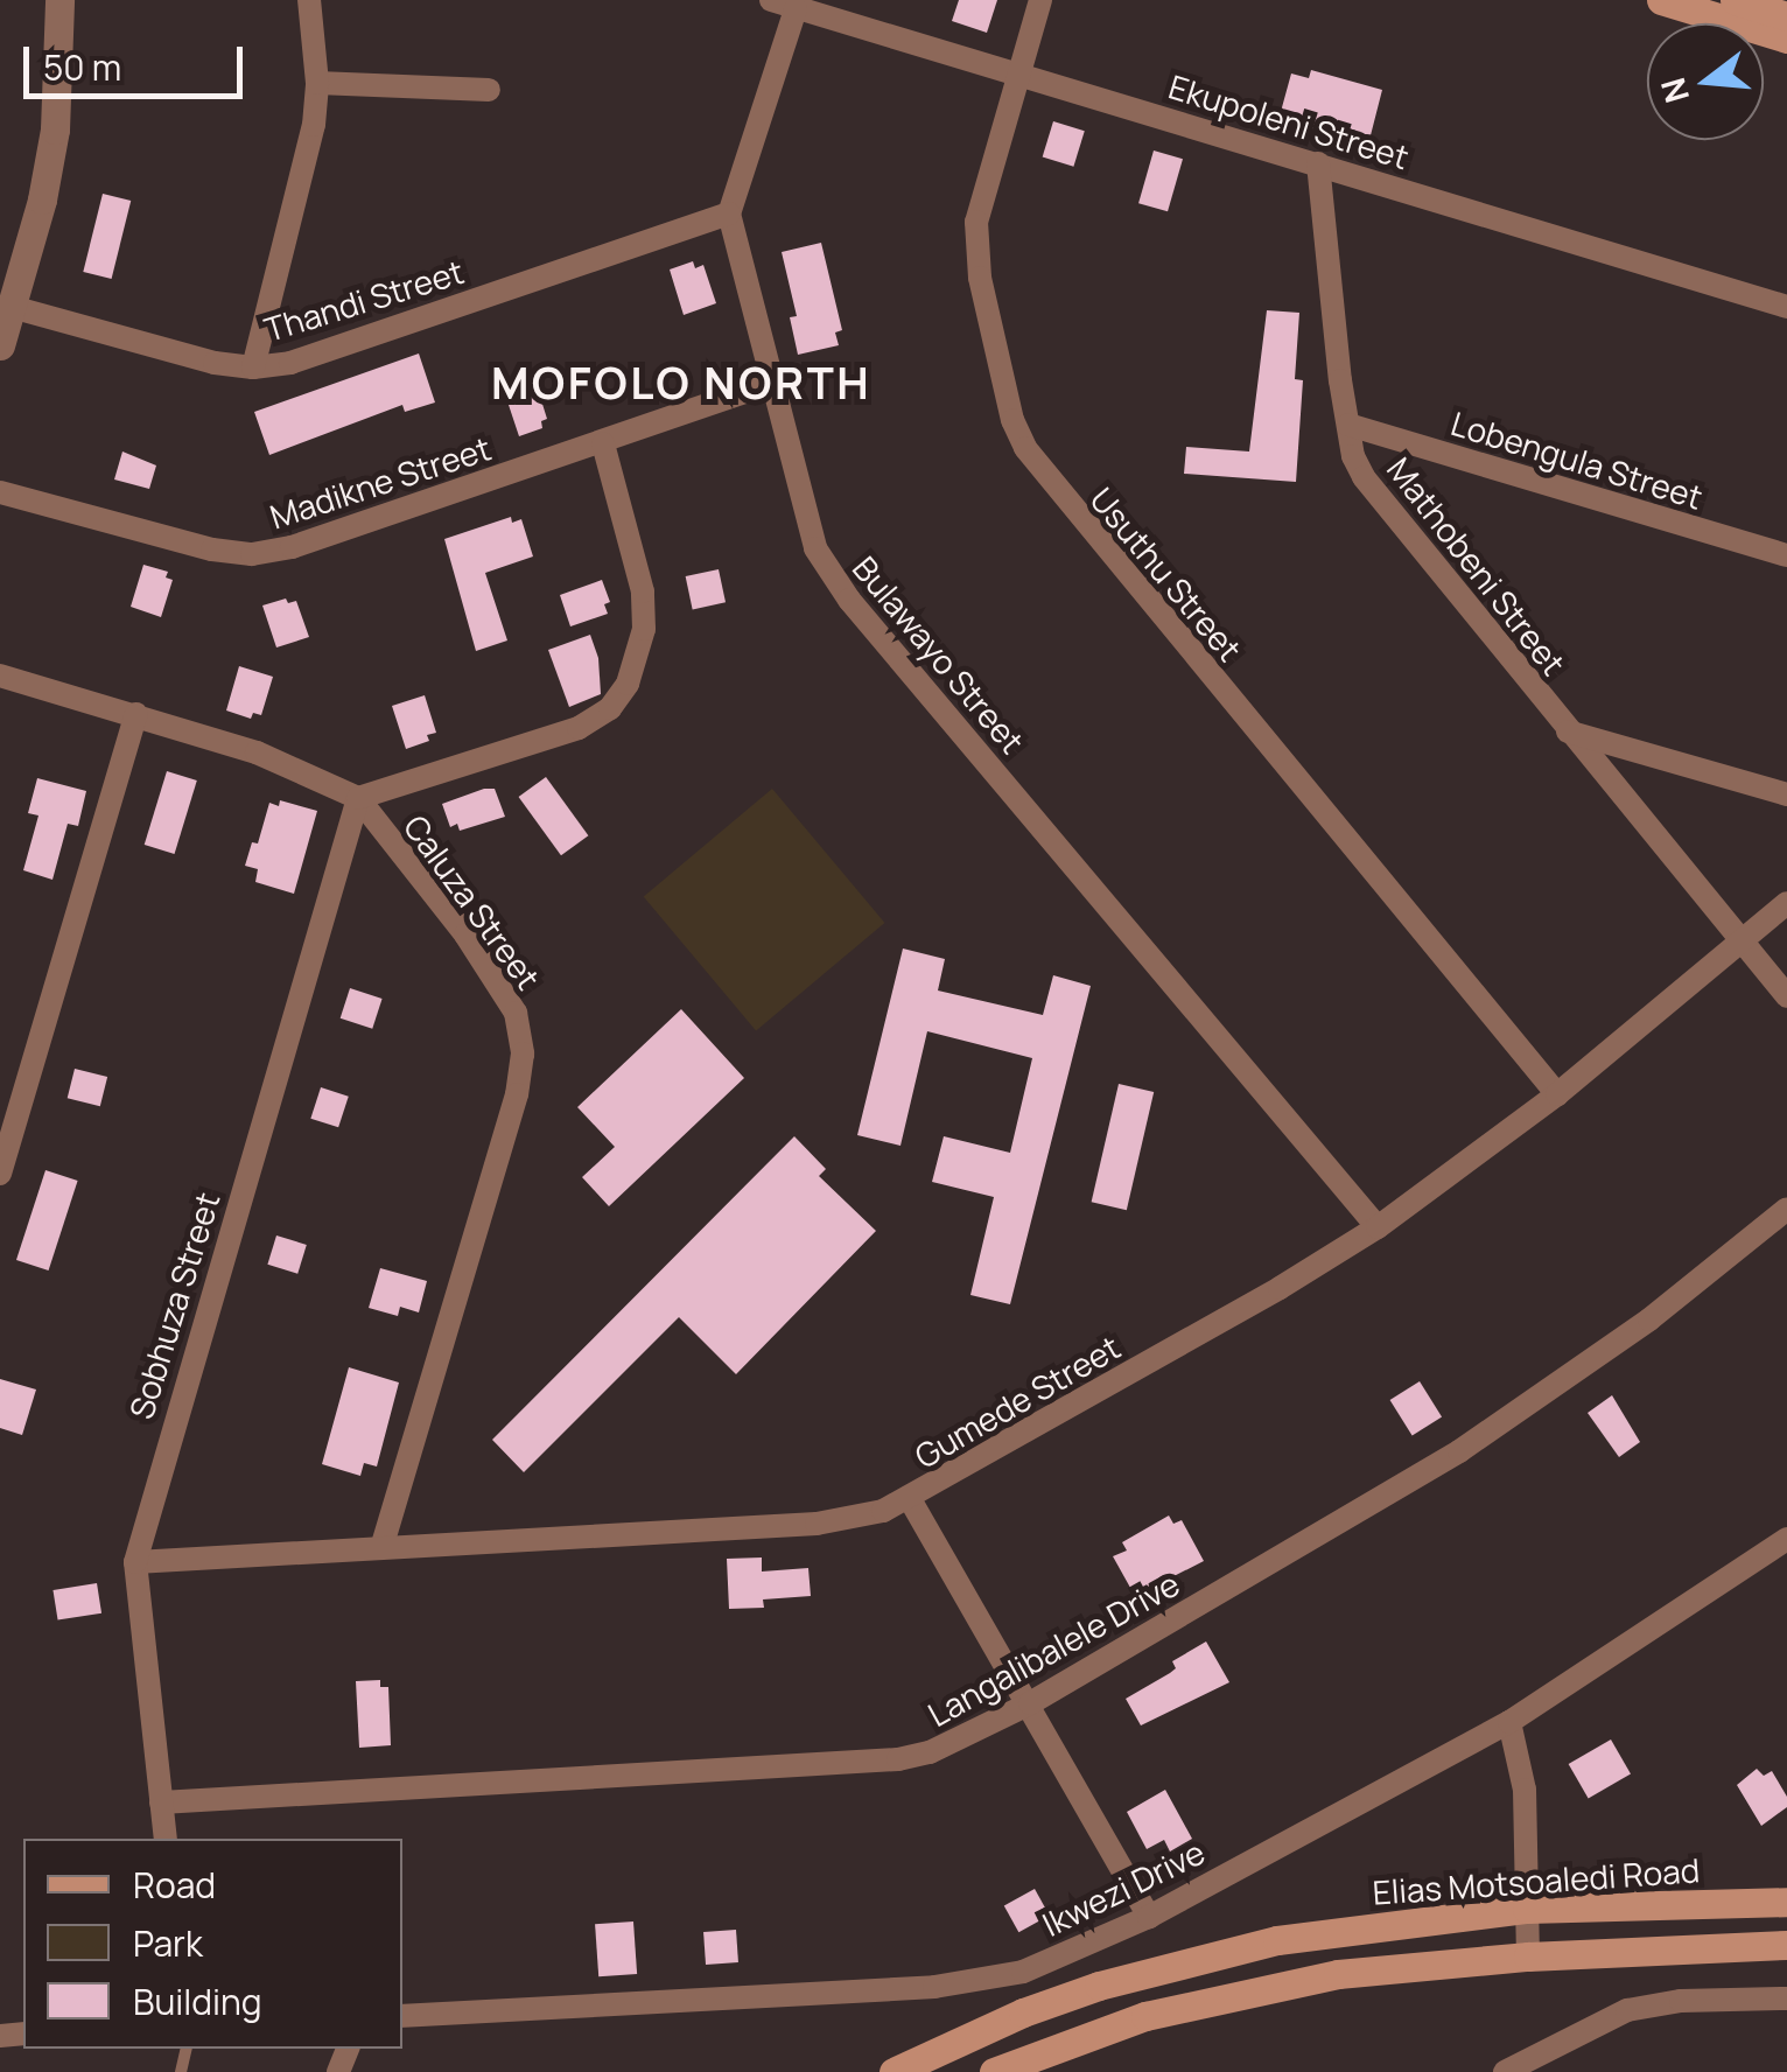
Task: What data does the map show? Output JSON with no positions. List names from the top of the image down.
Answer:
{
  "streets": {
    "main road": ["Elias Motsoaledi Road"],
    "street": [
      "Ekupoleni Street",
      "Thandi Street",
      "Lobengula Street",
      "Madikne Street",
      "Mathobeni Street",
      "Usuthu Street",
      "Bulawayo Street",
      "Caluza Street",
      "Sobhuza Street",
      "Gumede Street",
      "Langalibalele Drive",
      "Ikwezi Drive"
    ]
  },
  "crossings": [
    ["Ekupoleni Street", "Mathobeni Street"],
    ["Ekupoleni Street", "Usuthu Street"],
    ["Thandi Street", "Bulawayo Street"],
    ["Lobengula Street", "Mathobeni Street"],
    ["Madikne Street", "Bulawayo Street"],
    ["Mathobeni Street", "Gumede Street"],
    ["Usuthu Street", "Gumede Street"],
    ["Bulawayo Street", "Gumede Street"],
    ["Caluza Street", "Sobhuza Street"],
    ["Caluza Street", "Gumede Street"],
    ["Sobhuza Street", "Gumede Street"],
    ["Sobhuza Street", "Langalibalele Drive"]
  ],
  "districts": ["MOFOLO NORTH"],
  "legend": ["Road", "Park", "Building"],
  "scale_bar": "50 m",
  "north": "left"
}
